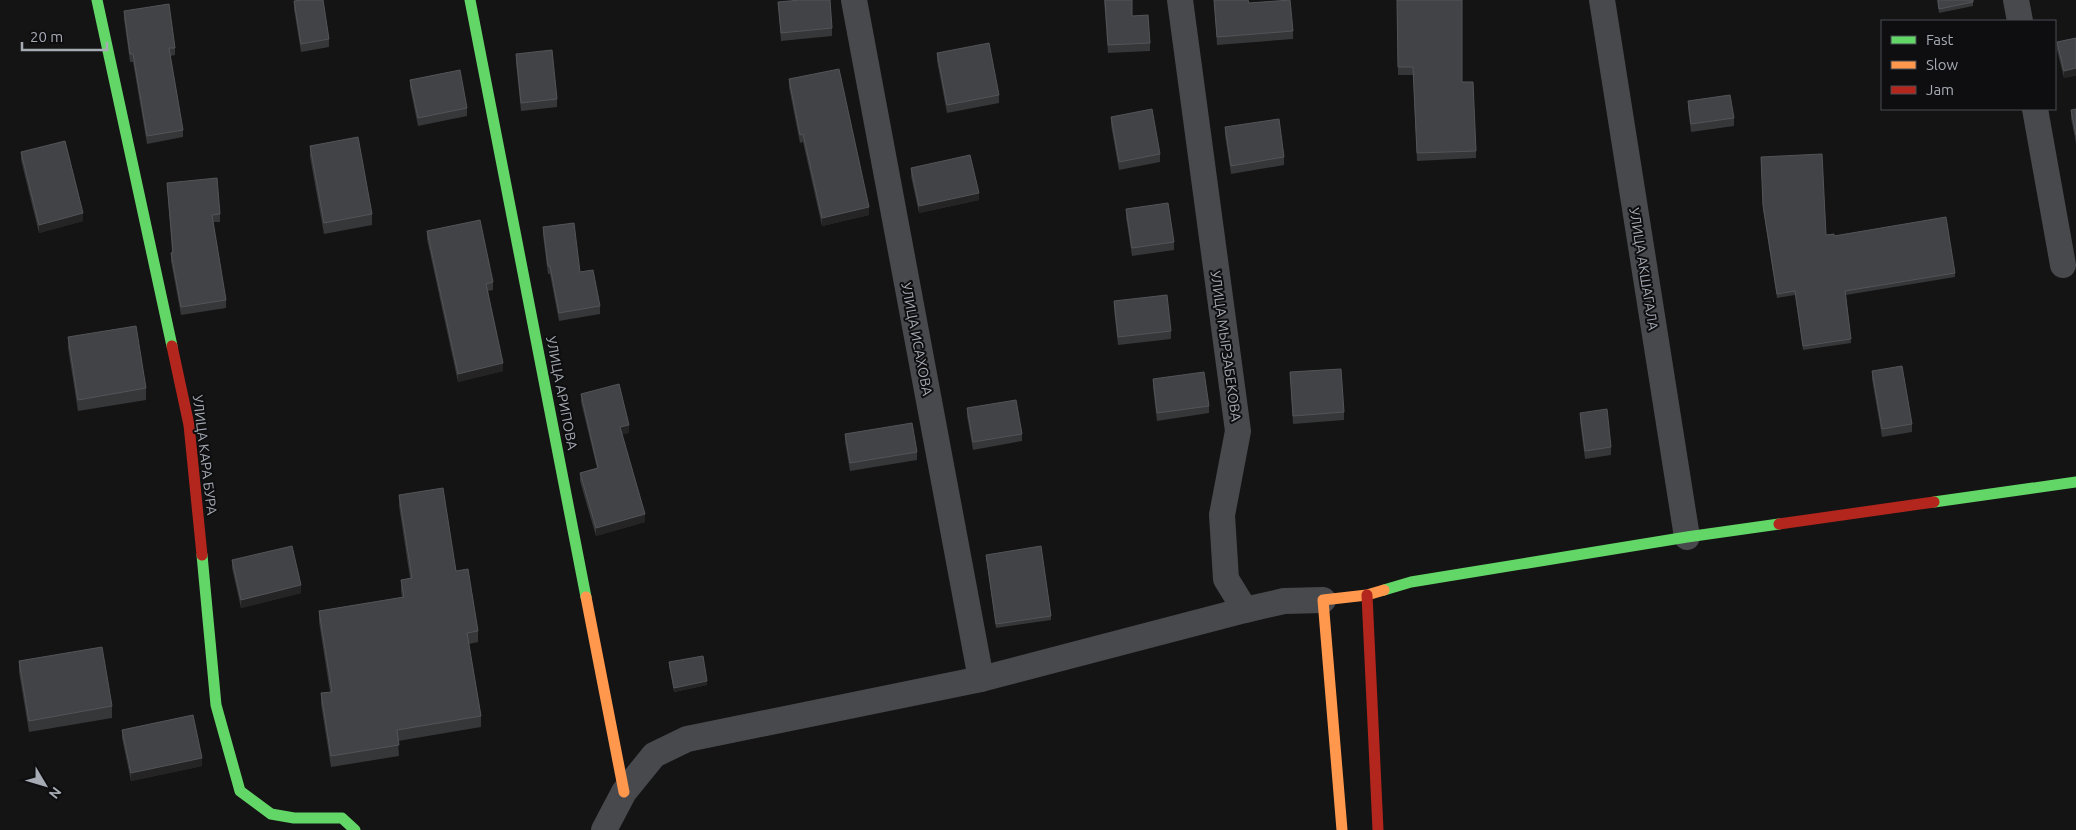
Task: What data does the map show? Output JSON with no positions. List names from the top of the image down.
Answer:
{
  "streets": {
    "street": [
      "УЛИЦА АКШАГАЛА",
      "УЛИЦА ИСАХОВА",
      "УЛИЦА МЫРЗАБЕКОВА",
      "УЛИЦА АРИПОВА",
      "УЛИЦА КАРА БУРА"
    ]
  },
  "legend": ["Fast", "Slow", "Jam"],
  "scale_bar": "20 m",
  "north": "bottom right"
}
